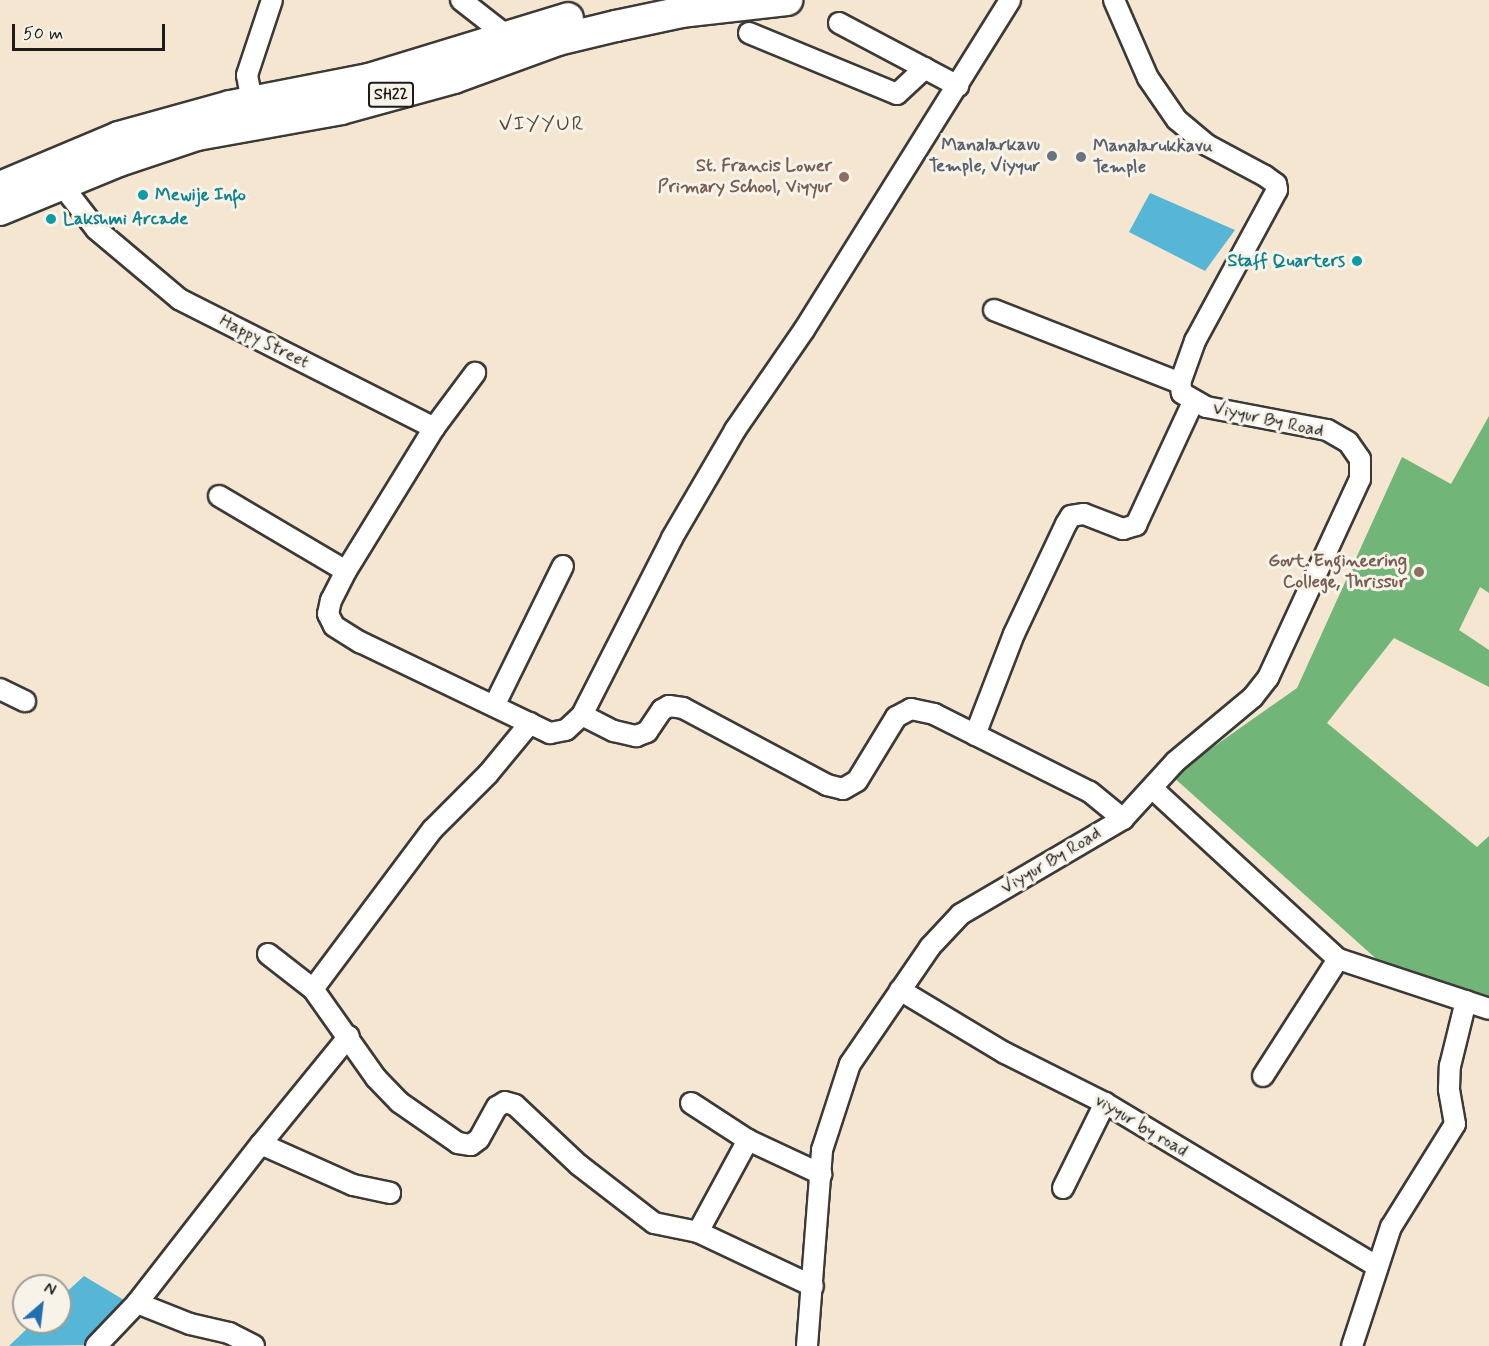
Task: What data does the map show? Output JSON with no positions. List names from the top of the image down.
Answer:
{
  "streets": {
    "main road": ["SH22"],
    "street": ["Happy Street", "Viyyur By Road", "viyyur by road"]
  },
  "crossings": [
    ["SH22", "Happy Street"],
    ["Viyyur By Road", "viyyur by road"]
  ],
  "districts": ["VIYYUR"],
  "places": [
    "Manalarkavu Temple, Viyyur",
    "Manalarukkavu Temple",
    "St. Francis Lower Primary School, Viyyur",
    "Mewije Info",
    "Lakshmi Arcade",
    "Staff Quarters",
    "Govt. Engineering College, Thrissur"
  ],
  "scale_bar": "50 m",
  "north": "top right"
}
